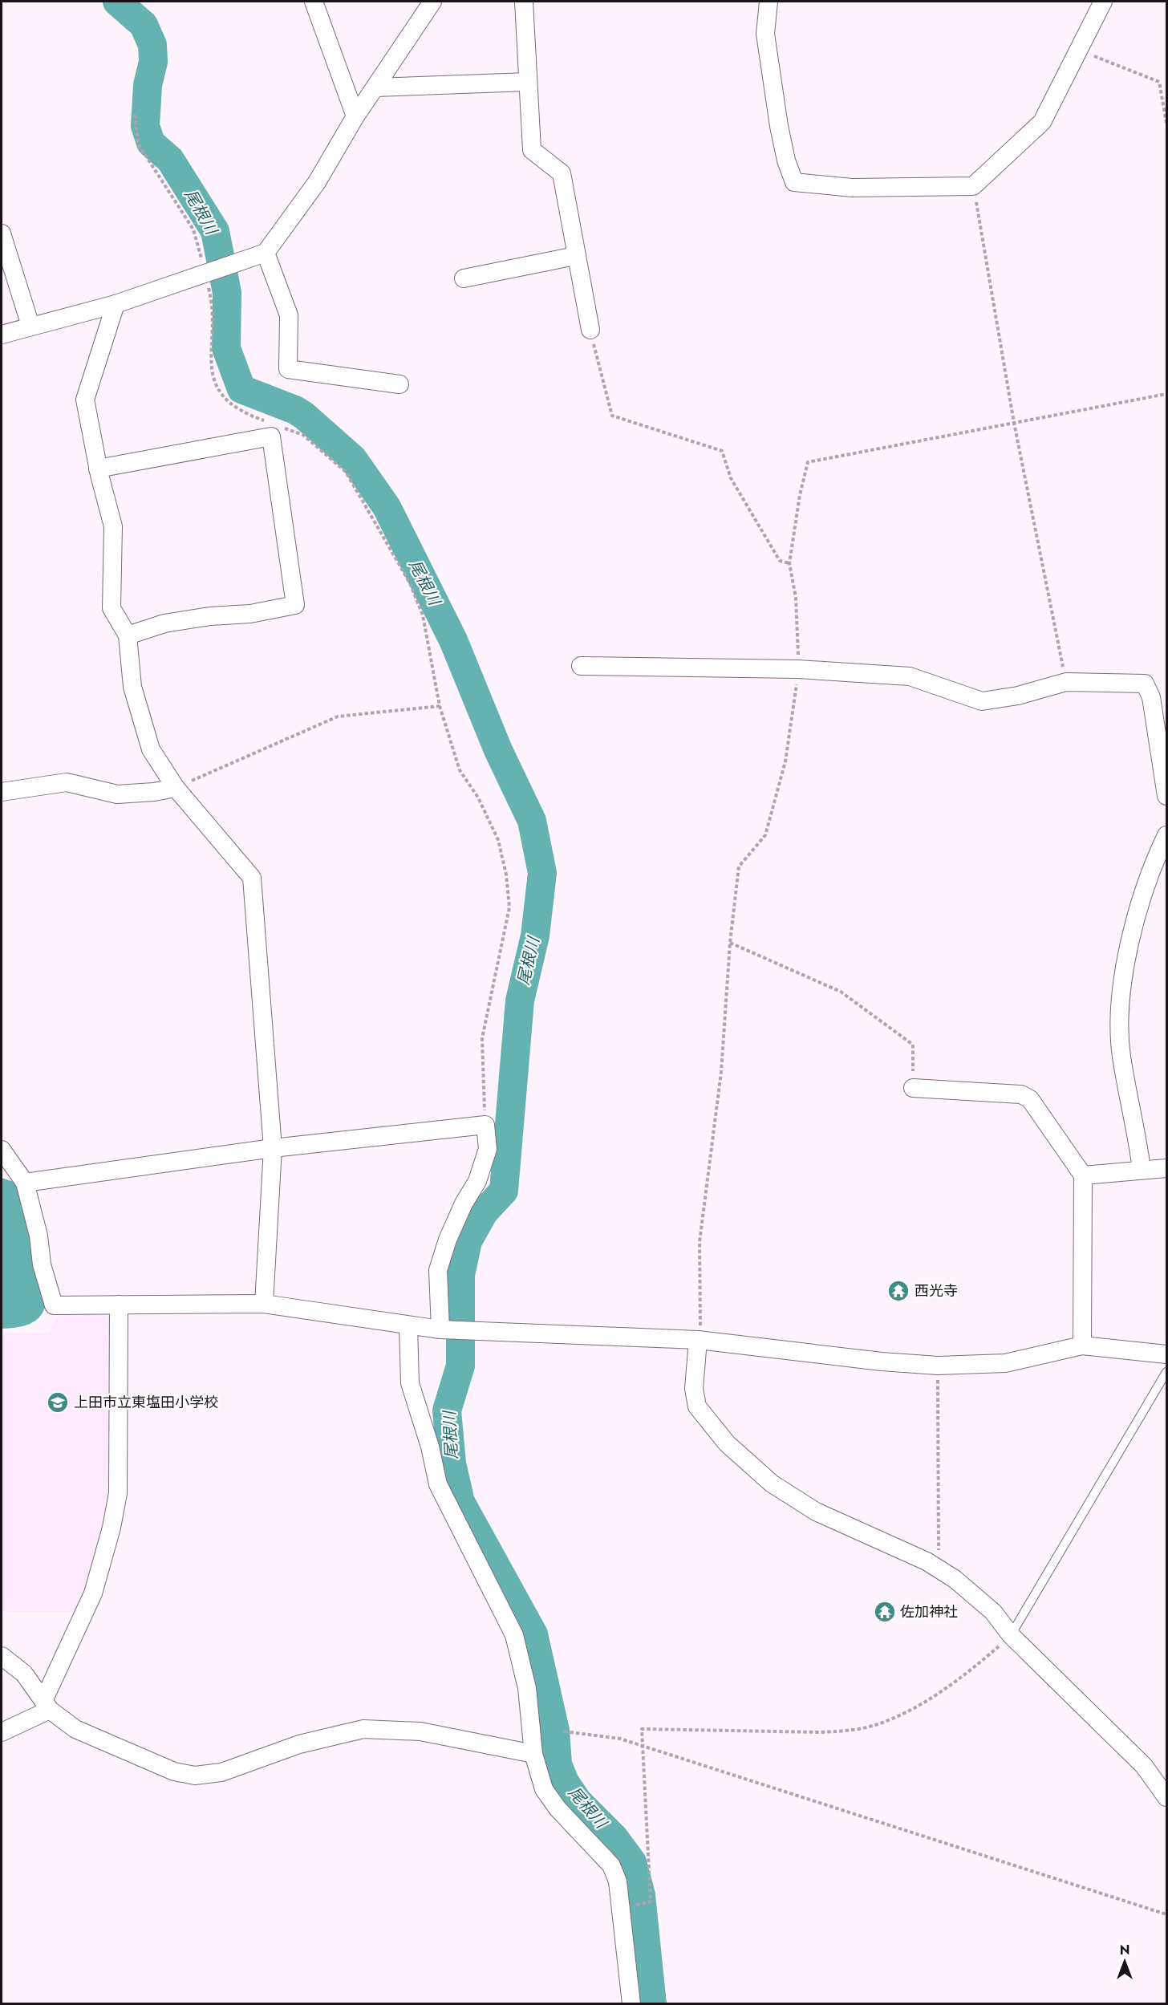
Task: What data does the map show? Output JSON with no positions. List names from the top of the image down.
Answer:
{
  "water": ["尾根川"],
  "places": {
    "temple": ["西光寺", "佐加神社"],
    "school or university": ["上田市立東塩田小学校"]
  },
  "north": "top"
}
